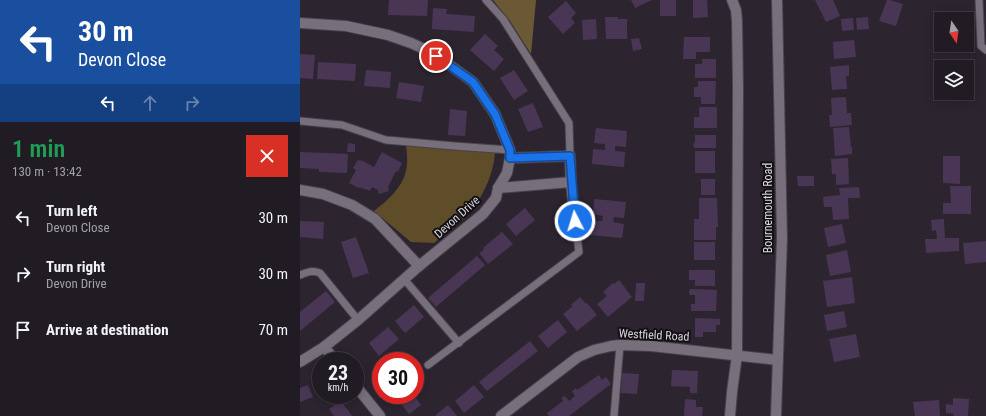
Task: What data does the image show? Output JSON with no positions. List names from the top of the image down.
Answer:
{
  "streets": {
    "street": ["Bournemouth Road", "Devon Drive", "Westfield Road"]
  },
  "crossings": [
    ["Bournemouth Road", "Westfield Road"]
  ],
  "north": "bottom",
  "page": {
    "turn": ["30 m", "Devon Close"],
    "heading": ["1 min", "130 m · 13:42"],
    "list": [
      {
        "name": "Turn left",
        "note": "Devon Close",
        "value": "30 m"
      },
      {
        "name": "Turn right",
        "note": "Devon Drive",
        "value": "30 m"
      },
      {
        "name": "Arrive at destination",
        "value": "70 m"
      }
    ],
    "speed": "23 km/h",
    "limit": "30"
  }
}
